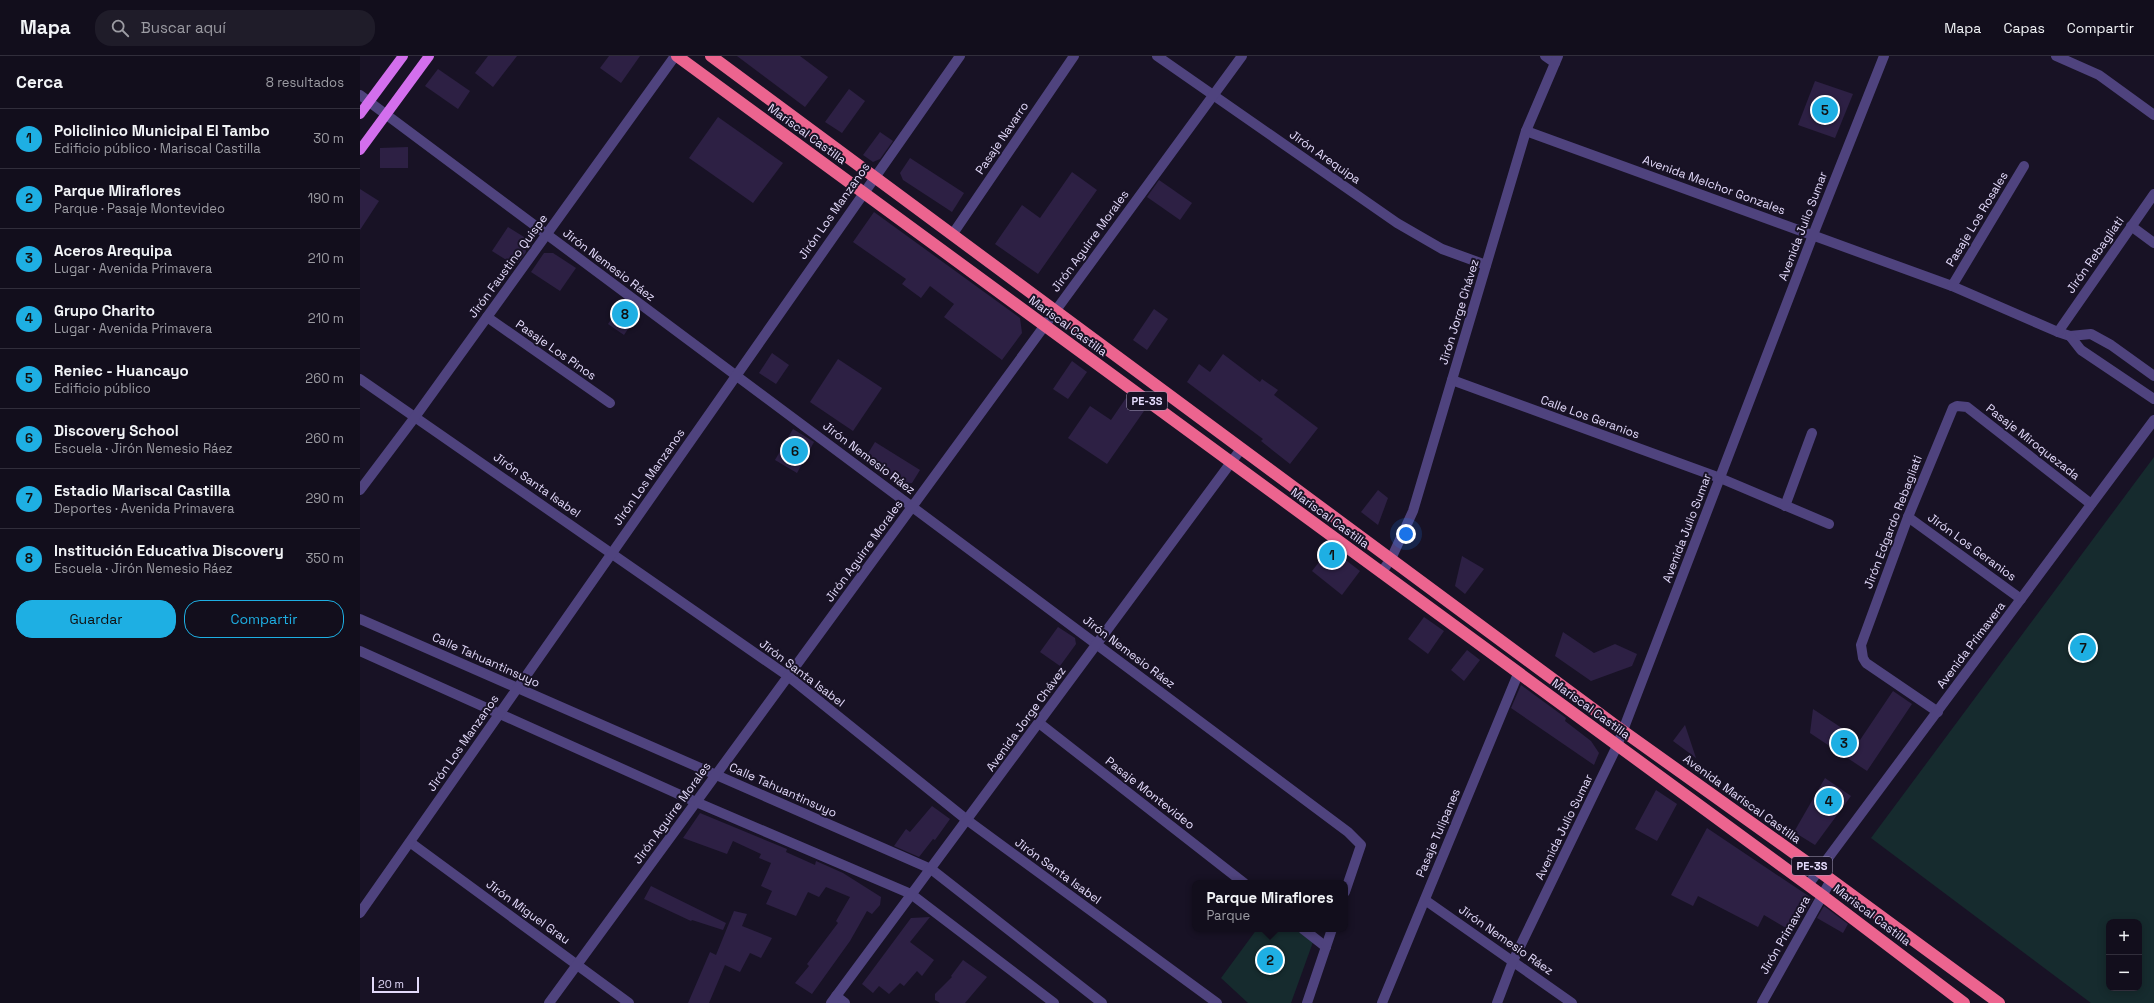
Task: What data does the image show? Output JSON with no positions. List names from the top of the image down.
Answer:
{
  "streets": {
    "highway": ["Mariscal Castilla", "PE-3S", "Avenida Mariscal Castilla"],
    "street": [
      "Pasaje Navarro",
      "Jirón Arequipa",
      "Avenida Melchor Gonzales",
      "Jirón Los Manzanos",
      "Pasaje Los Rosales",
      "Avenida Julio Sumar",
      "Jirón Aguirre Morales",
      "Jirón Rebagliati",
      "Jirón Nemesio Ráez",
      "Jirón Faustino Quispe",
      "Jirón Jorge Chávez",
      "Pasaje Los Pinos",
      "Calle Los Geranios",
      "Pasaje Miroquezada",
      "Jirón Santa Isabel",
      "Jirón Edgardo Rebagliati",
      "Jirón Los Geranios",
      "Avenida Primavera",
      "Calle Tahuantinsuyo",
      "Avenida Jorge Chávez",
      "Pasaje Montevideo",
      "Pasaje Tulipanes",
      "Jirón Miguel Grau",
      "Jirón Primavera"
    ]
  },
  "crossings": [
    ["Mariscal Castilla", "Pasaje Navarro"],
    ["Mariscal Castilla", "Jirón Los Manzanos"],
    ["Mariscal Castilla", "Avenida Julio Sumar"],
    ["Mariscal Castilla", "Jirón Aguirre Morales"],
    ["Mariscal Castilla", "Jirón Faustino Quispe"],
    ["Mariscal Castilla", "Jirón Jorge Chávez"],
    ["Mariscal Castilla", "Avenida Primavera"],
    ["Mariscal Castilla", "Avenida Jorge Chávez"],
    ["Mariscal Castilla", "Avenida Mariscal Castilla"],
    ["Mariscal Castilla", "Pasaje Tulipanes"],
    ["Mariscal Castilla", "Jirón Primavera"],
    ["Jirón Arequipa", "Jirón Aguirre Morales"],
    ["Jirón Arequipa", "Jirón Jorge Chávez"],
    ["Avenida Melchor Gonzales", "Pasaje Los Rosales"],
    ["Avenida Melchor Gonzales", "Avenida Julio Sumar"],
    ["Avenida Melchor Gonzales", "Jirón Rebagliati"],
    ["Avenida Melchor Gonzales", "Jirón Jorge Chávez"],
    ["Jirón Los Manzanos", "Jirón Nemesio Ráez"],
    ["Jirón Los Manzanos", "Jirón Santa Isabel"],
    ["Jirón Los Manzanos", "Calle Tahuantinsuyo"],
    ["Jirón Los Manzanos", "Jirón Miguel Grau"],
    ["Avenida Julio Sumar", "Jirón Nemesio Ráez"],
    ["Avenida Julio Sumar", "Calle Los Geranios"],
    ["Avenida Julio Sumar", "Avenida Mariscal Castilla"],
    ["Jirón Aguirre Morales", "Jirón Nemesio Ráez"],
    ["Jirón Aguirre Morales", "Jirón Santa Isabel"],
    ["Jirón Aguirre Morales", "Calle Tahuantinsuyo"],
    ["Jirón Aguirre Morales", "Jirón Miguel Grau"],
    ["Jirón Nemesio Ráez", "Jirón Faustino Quispe"],
    ["Jirón Nemesio Ráez", "Avenida Jorge Chávez"],
    ["Jirón Nemesio Ráez", "Pasaje Tulipanes"],
    ["Jirón Faustino Quispe", "Pasaje Los Pinos"],
    ["Jirón Faustino Quispe", "Jirón Santa Isabel"],
    ["Jirón Jorge Chávez", "Calle Los Geranios"],
    ["Pasaje Miroquezada", "Jirón Edgardo Rebagliati"],
    ["Pasaje Miroquezada", "Avenida Primavera"],
    ["Jirón Santa Isabel", "Avenida Jorge Chávez"],
    ["Jirón Edgardo Rebagliati", "Jirón Los Geranios"],
    ["Jirón Edgardo Rebagliati", "Avenida Primavera"],
    ["Jirón Los Geranios", "Avenida Primavera"],
    ["Avenida Primavera", "Avenida Mariscal Castilla"],
    ["Calle Tahuantinsuyo", "Avenida Jorge Chávez"],
    ["Avenida Jorge Chávez", "Pasaje Montevideo"],
    ["Avenida Mariscal Castilla", "Jirón Primavera"]
  ],
  "scale_bar": "20 m",
  "page": {
    "header": "Mapa",
    "search": "Buscar aquí",
    "nav": ["Mapa", "Capas", "Compartir"],
    "heading": ["Cerca", "8 resultados"],
    "pins": [
      "5",
      "8",
      "6",
      "1",
      "7",
      "3",
      "4",
      "2"
    ],
    "list": [
      {
        "mark": "1",
        "name": "Policlinico Municipal El Tambo",
        "note": "Edificio público · Mariscal Castilla",
        "value": "30 m"
      },
      {
        "mark": "2",
        "name": "Parque Miraflores",
        "note": "Parque · Pasaje Montevideo",
        "value": "190 m"
      },
      {
        "mark": "3",
        "name": "Aceros Arequipa",
        "note": "Lugar · Avenida Primavera",
        "value": "210 m"
      },
      {
        "mark": "4",
        "name": "Grupo Charito",
        "note": "Lugar · Avenida Primavera",
        "value": "210 m"
      },
      {
        "mark": "5",
        "name": "Reniec - Huancayo",
        "note": "Edificio público",
        "value": "260 m"
      },
      {
        "mark": "6",
        "name": "Discovery School",
        "note": "Escuela · Jirón Nemesio Ráez",
        "value": "260 m"
      },
      {
        "mark": "7",
        "name": "Estadio Mariscal Castilla",
        "note": "Deportes · Avenida Primavera",
        "value": "290 m"
      },
      {
        "mark": "8",
        "name": "Institución Educativa Discovery",
        "note": "Escuela · Jirón Nemesio Ráez",
        "value": "350 m"
      }
    ],
    "buttons": ["Guardar", "Compartir"],
    "popup": ["Parque Miraflores", "Parque"],
    "map_buttons": ["+", "−"],
    "scale": "20 m"
  }
}
